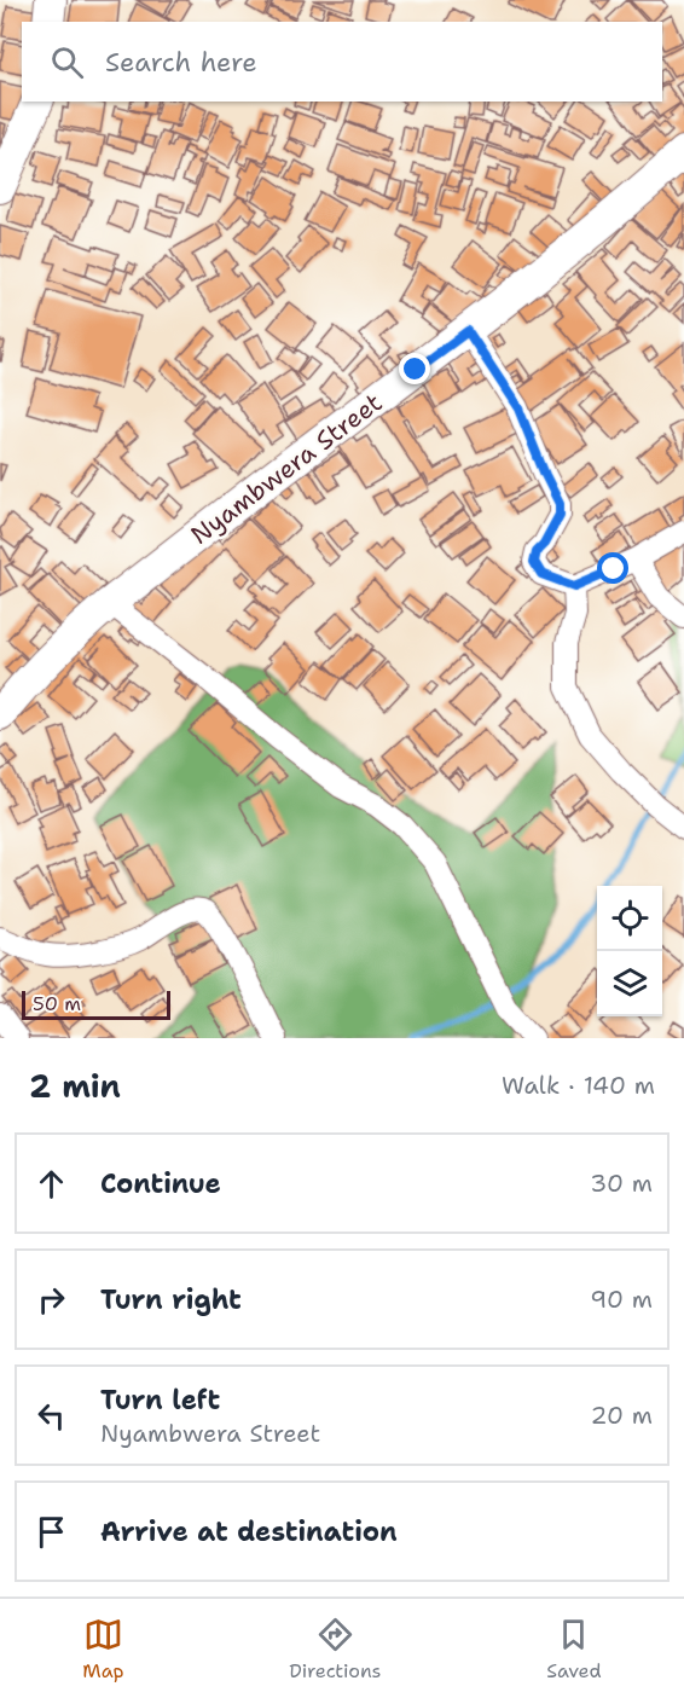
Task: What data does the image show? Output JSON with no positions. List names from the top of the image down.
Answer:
{
  "streets": {
    "street": ["Nyambwera Street"]
  },
  "scale_bar": "50 m",
  "page": {
    "search": "Search here",
    "scale": "50 m",
    "heading": ["2 min", "Walk · 140 m"],
    "list": [
      ["Continue", "30 m"],
      ["Turn right", "90 m"],
      ["Turn left", "Nyambwera Street", "20 m"],
      "Arrive at destination"
    ],
    "nav": ["Map", "Directions", "Saved"]
  }
}
